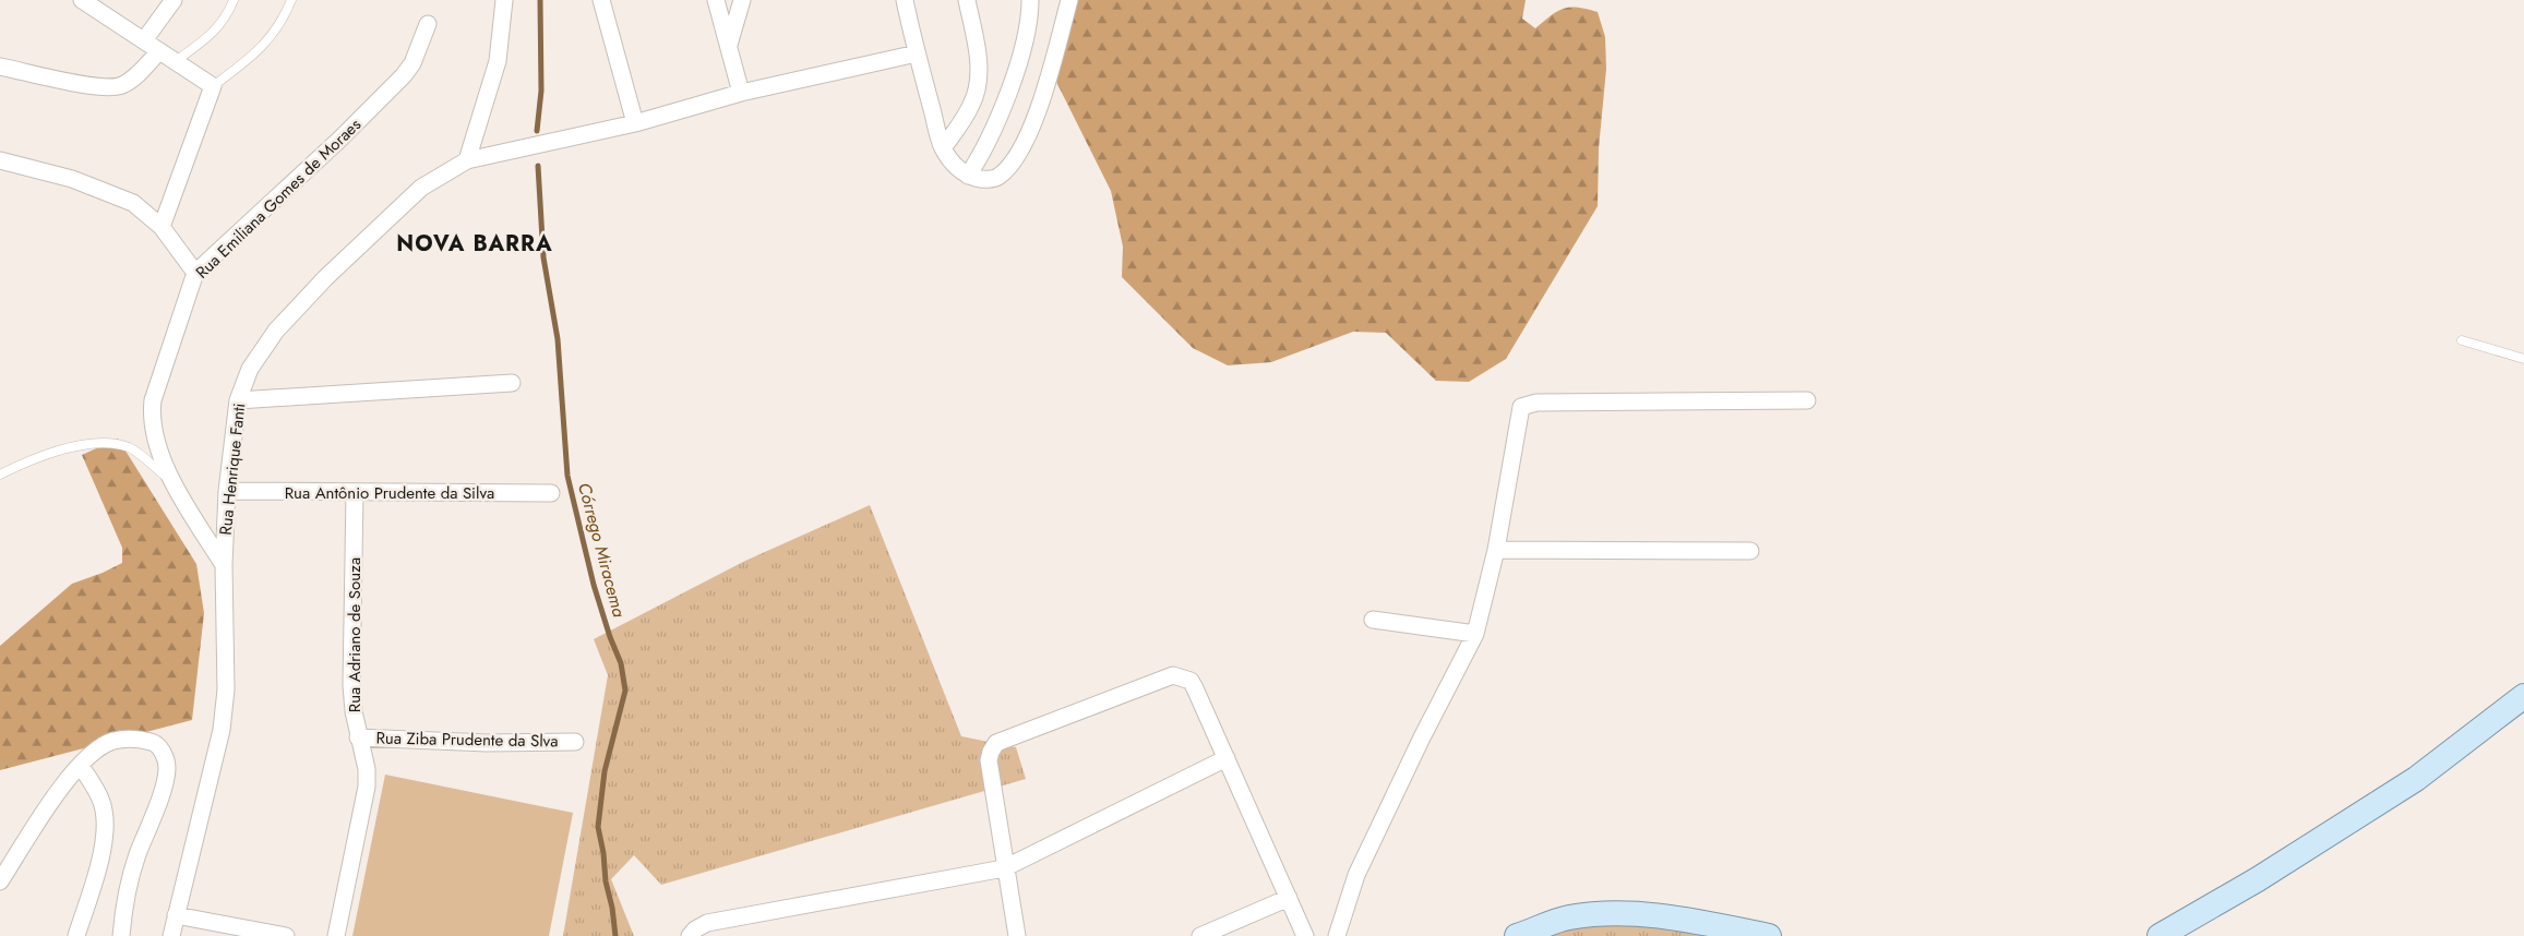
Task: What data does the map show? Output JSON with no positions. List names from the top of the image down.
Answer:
{
  "streets": {
    "street": [
      "Rua Emiliana Gomes de Moraes",
      "Rua Henrique Fanti",
      "Rua Antônio Prudente da Silva",
      "Rua Adriano de Souza",
      "Rua Ziba Prudente da Slva"
    ]
  },
  "crossings": [
    ["Rua Emiliana Gomes de Moraes", "Rua Henrique Fanti"],
    ["Rua Henrique Fanti", "Rua Antônio Prudente da Silva"],
    ["Rua Antônio Prudente da Silva", "Rua Adriano de Souza"],
    ["Rua Adriano de Souza", "Rua Ziba Prudente da Slva"]
  ],
  "districts": ["NOVA BARRA"],
  "water": ["Córrego Miracema"]
}
